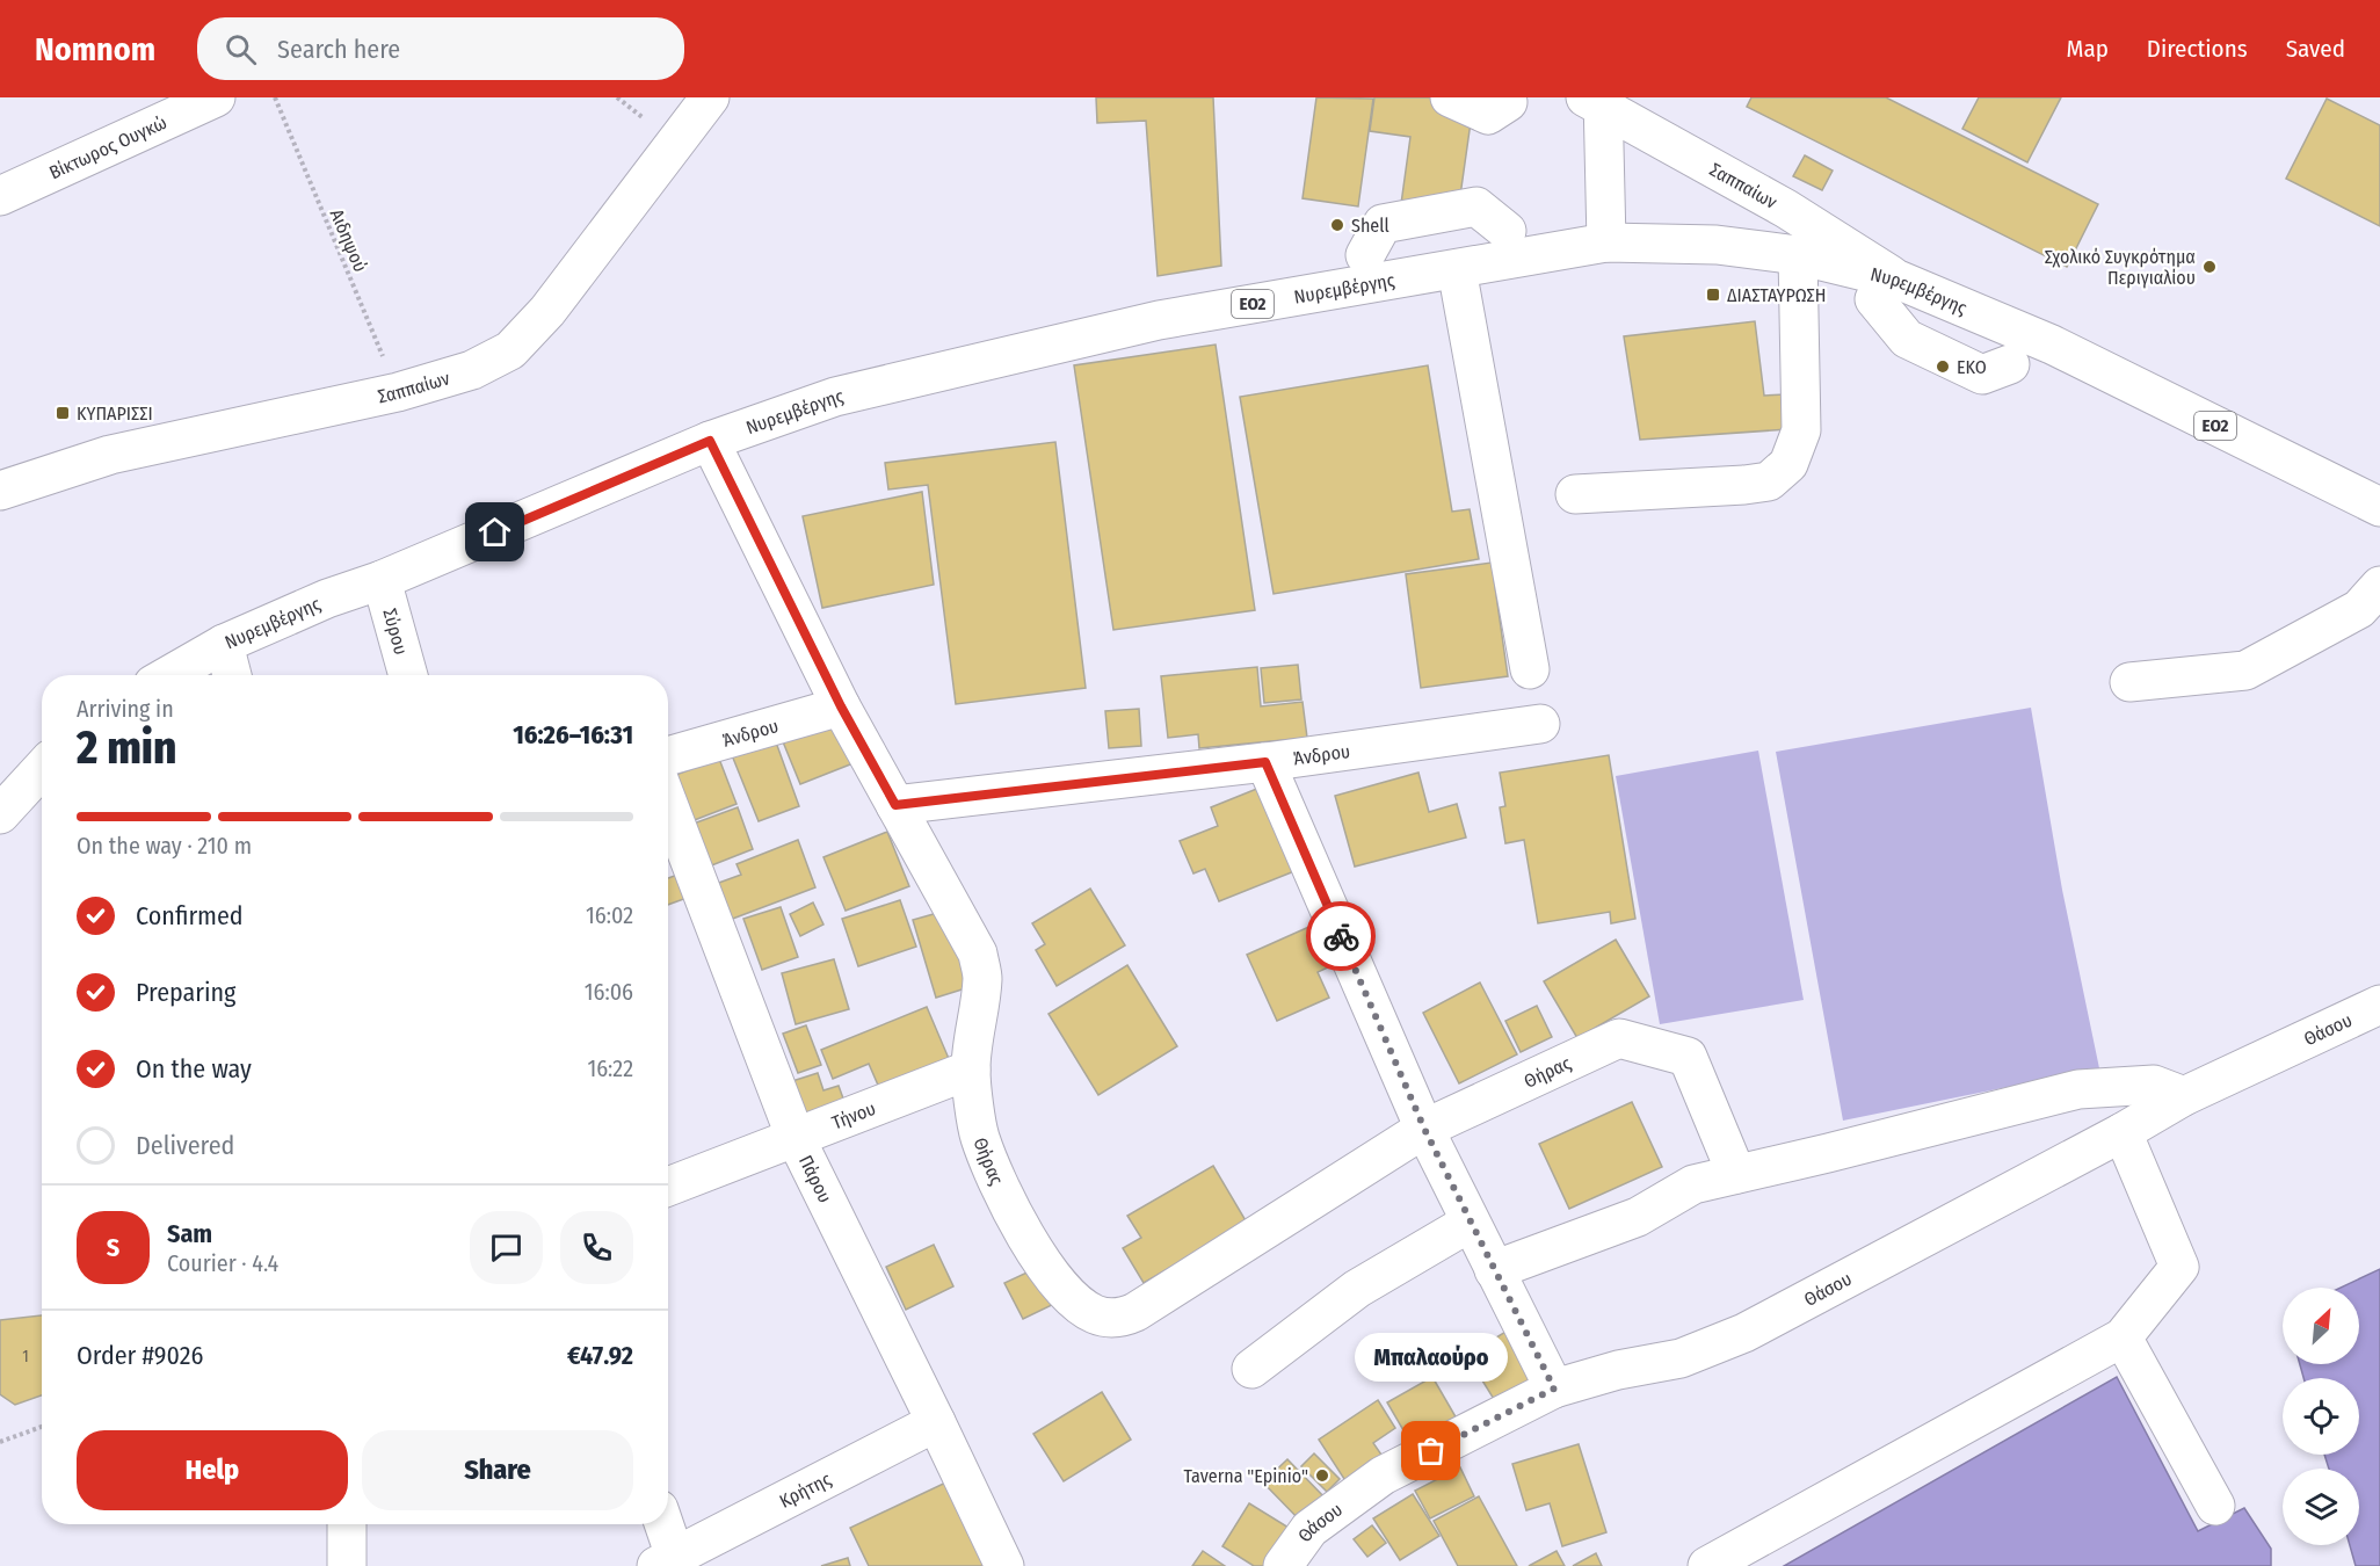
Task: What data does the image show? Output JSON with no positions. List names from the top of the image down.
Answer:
{
  "streets": {
    "street": [
      "Βίκτωρος Ουγκώ",
      "Σαππαίων",
      "Νυρεμβέργης",
      "ΕΟ2",
      "Σύρου",
      "Άνδρου",
      "Θάσου",
      "Θήρας",
      "Τήνου",
      "Πάρου",
      "Κρήτης"
    ],
    "path": ["Αιδηψού"]
  },
  "crossings": [
    ["Σαππαίων", "Αιδηψού"],
    ["Σαππαίων", "Νυρεμβέργης"],
    ["Νυρεμβέργης", "Σύρου"],
    ["Νυρεμβέργης", "Θήρας"],
    ["Άνδρου", "Θήρας"],
    ["Θήρας", "Τήνου"],
    ["Τήνου", "Πάρου"],
    ["Πάρου", "Κρήτης"]
  ],
  "places": {
    "other": [
      "Shell",
      "Σχολικό Συγκρότημα Περιγιαλίου",
      "EKO",
      "Μπαλαούρο",
      "Taverna \"Epinio\""
    ],
    "transit": ["ΔΙΑΣΤΑΥΡΩΣΗ", "ΚΥΠΑΡΙΣΣΙ"]
  },
  "house_numbers": ["1"],
  "north": "top right",
  "page": {
    "header": "Nomnom",
    "search": "Search here",
    "nav": ["Map", "Directions", "Saved"],
    "heading": ["2 min", "Arriving in", "16:26–16:31"],
    "panel": [
      "Sam",
      "Courier · 4.4",
      "Order #9026",
      "€47.92"
    ],
    "bar": "On the way · 210 m",
    "list": [
      ["Confirmed", "16:02"],
      ["Preparing", "16:06"],
      ["On the way", "16:22"],
      "Delivered"
    ],
    "round": "S",
    "bubble": "Μπαλαούρο",
    "buttons": ["Help", "Share"]
  }
}
